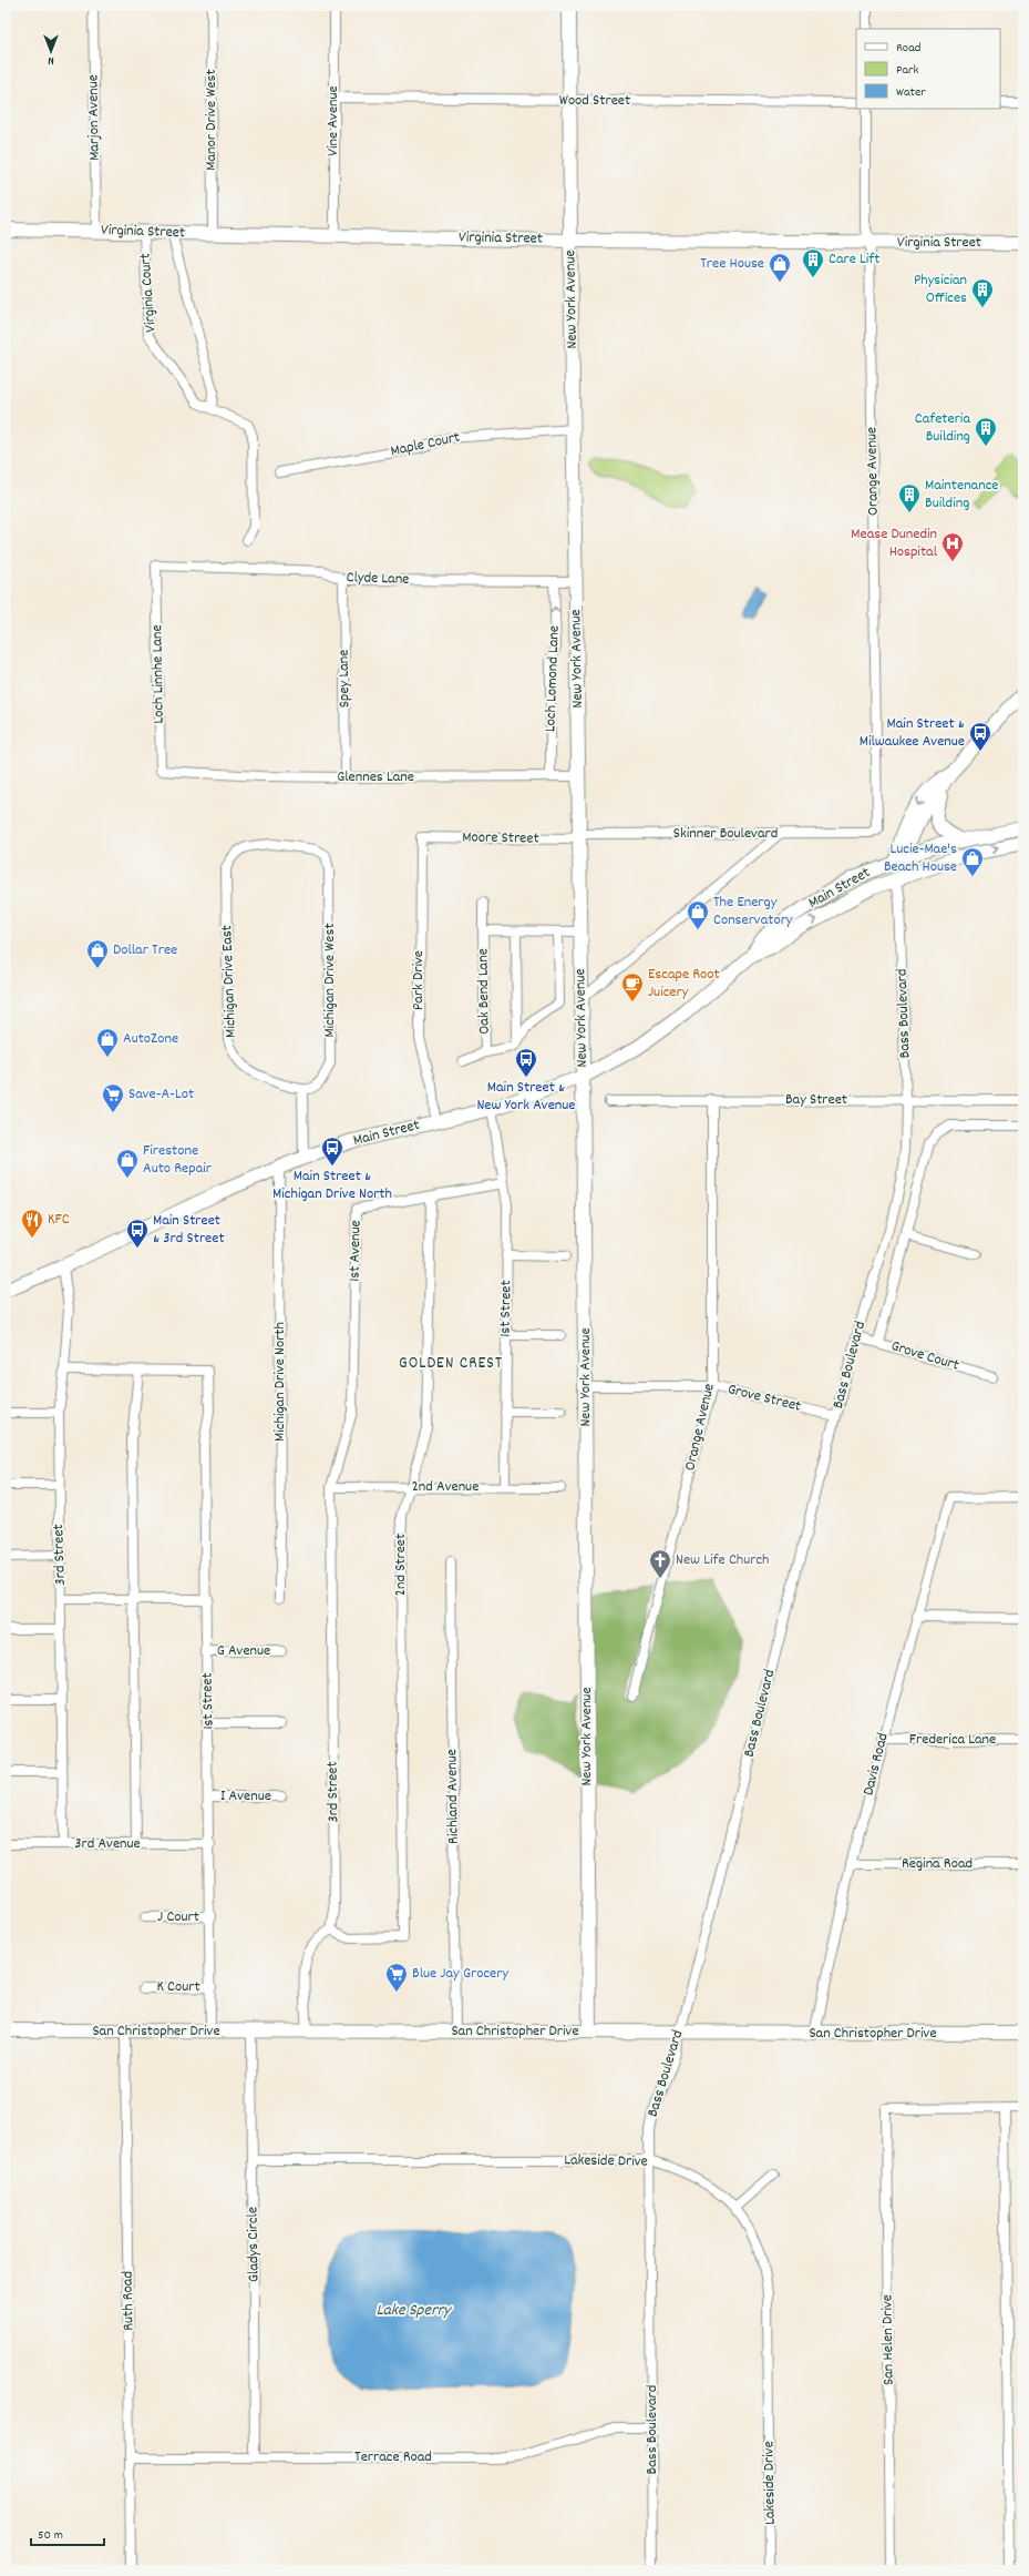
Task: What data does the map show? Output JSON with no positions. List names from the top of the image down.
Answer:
{
  "streets": {
    "street": [
      "Wood Street",
      "Marjon Avenue",
      "Manor Drive West",
      "Vine Avenue",
      "Virginia Street",
      "Virginia Court",
      "New York Avenue",
      "Maple Court",
      "Orange Avenue",
      "Clyde Lane",
      "Loch Linnhe Lane",
      "Spey Lane",
      "Loch Lomond Lane",
      "Glennes Lane",
      "Skinner Boulevard",
      "Moore Street",
      "Main Street",
      "Michigan Drive West",
      "Park Drive",
      "Michigan Drive East",
      "Oak Bend Lane",
      "Bass Boulevard",
      "Bay Street",
      "1st Avenue",
      "1st Street",
      "Grove Court",
      "Michigan Drive North",
      "Grove Street",
      "2nd Avenue",
      "3rd Street",
      "2nd Street",
      "G Avenue",
      "Frederica Lane",
      "Davis Road",
      "I Avenue",
      "Richland Avenue",
      "3rd Avenue",
      "Regina Road",
      "J Court",
      "K Court",
      "San Christopher Drive",
      "Lakeside Drive",
      "Gladys Circle",
      "Ruth Road",
      "San Helen Drive",
      "Terrace Road"
    ]
  },
  "crossings": [
    ["Wood Street", "Vine Avenue"],
    ["Wood Street", "New York Avenue"],
    ["Marjon Avenue", "Virginia Street"],
    ["Manor Drive West", "Virginia Street"],
    ["Vine Avenue", "Virginia Street"],
    ["Virginia Street", "Virginia Court"],
    ["Virginia Street", "New York Avenue"],
    ["Virginia Street", "Orange Avenue"],
    ["New York Avenue", "Maple Court"],
    ["New York Avenue", "Clyde Lane"],
    ["New York Avenue", "Glennes Lane"],
    ["New York Avenue", "Skinner Boulevard"],
    ["New York Avenue", "Moore Street"],
    ["New York Avenue", "Main Street"],
    ["New York Avenue", "Oak Bend Lane"],
    ["New York Avenue", "Grove Street"],
    ["New York Avenue", "San Christopher Drive"],
    ["Orange Avenue", "Skinner Boulevard"],
    ["Orange Avenue", "Bay Street"],
    ["Orange Avenue", "Grove Street"],
    ["Clyde Lane", "Loch Linnhe Lane"],
    ["Clyde Lane", "Spey Lane"],
    ["Clyde Lane", "Loch Lomond Lane"],
    ["Loch Linnhe Lane", "Glennes Lane"],
    ["Spey Lane", "Glennes Lane"],
    ["Loch Lomond Lane", "Glennes Lane"],
    ["Skinner Boulevard", "Moore Street"],
    ["Moore Street", "Park Drive"],
    ["Main Street", "Park Drive"],
    ["Main Street", "Bass Boulevard"],
    ["Main Street", "Michigan Drive North"],
    ["Main Street", "3rd Street"],
    ["Michigan Drive West", "Michigan Drive East"],
    ["Bass Boulevard", "Bay Street"],
    ["Bass Boulevard", "Grove Court"],
    ["Bass Boulevard", "Grove Street"],
    ["Bass Boulevard", "San Christopher Drive"],
    ["Bass Boulevard", "Lakeside Drive"],
    ["Bass Boulevard", "Terrace Road"],
    ["1st Avenue", "1st Street"],
    ["1st Avenue", "2nd Avenue"],
    ["1st Avenue", "3rd Street"],
    ["1st Avenue", "2nd Street"],
    ["1st Street", "2nd Avenue"],
    ["1st Street", "G Avenue"],
    ["1st Street", "I Avenue"],
    ["1st Street", "3rd Avenue"],
    ["1st Street", "J Court"],
    ["1st Street", "K Court"],
    ["1st Street", "San Christopher Drive"],
    ["2nd Avenue", "3rd Street"],
    ["2nd Avenue", "2nd Street"],
    ["3rd Street", "2nd Street"],
    ["3rd Street", "3rd Avenue"],
    ["Frederica Lane", "Davis Road"],
    ["Davis Road", "Regina Road"],
    ["Davis Road", "San Christopher Drive"],
    ["Richland Avenue", "San Christopher Drive"],
    ["San Christopher Drive", "Gladys Circle"],
    ["San Christopher Drive", "Ruth Road"],
    ["Lakeside Drive", "Gladys Circle"],
    ["Gladys Circle", "Terrace Road"],
    ["Ruth Road", "Terrace Road"]
  ],
  "one_way": ["Loch Lomond Lane"],
  "districts": ["GOLDEN CREST"],
  "water": ["Lake Sperry"],
  "places": {
    "building": [
      "Care Lift",
      "Physician Offices",
      "Cafeteria Building",
      "Maintenance Building"
    ],
    "shop": [
      "Tree House",
      "Lucie-Mae's Beach House",
      "The Energy Conservatory",
      "Dollar Tree",
      "AutoZone",
      "Firestone Auto Repair"
    ],
    "hospital": ["Mease Dunedin Hospital"],
    "bus stop": [
      "Main Street & Milwaukee Avenue",
      "Main Street & New York Avenue",
      "Main Street & Michigan Drive North",
      "Main Street & 3rd Street"
    ],
    "cafe": ["Escape Root Juicery"],
    "supermarket": ["Save-A-Lot", "Blue Jay Grocery"],
    "restaurant": ["KFC"],
    "church": ["New Life Church"]
  },
  "legend": ["Road", "Park", "Water"],
  "scale_bar": "50 m",
  "north": "bottom"
}
